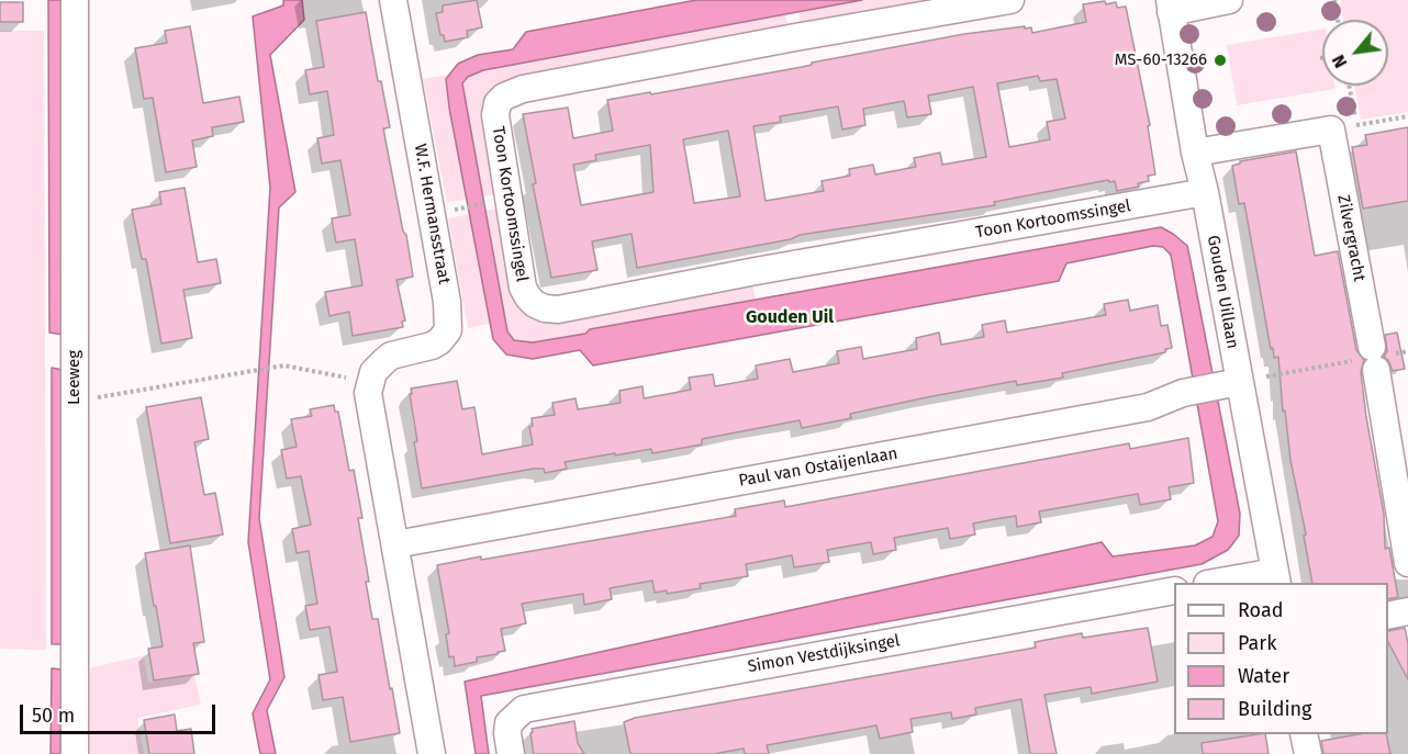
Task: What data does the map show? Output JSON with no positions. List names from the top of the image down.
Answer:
{
  "streets": {
    "street": [
      "Toon Kortoomssingel",
      "W.F. Hermansstraat",
      "Zilvergracht",
      "Gouden Uillaan",
      "Leeweg",
      "Paul van Ostaijenlaan",
      "Simon Vestdijksingel"
    ]
  },
  "crossings": [
    ["Toon Kortoomssingel", "Gouden Uillaan"],
    ["Gouden Uillaan", "Paul van Ostaijenlaan"]
  ],
  "districts": ["Gouden Uil"],
  "places": ["MS-60-13266"],
  "legend": [
    "Road",
    "Park",
    "Water",
    "Building"
  ],
  "scale_bar": "50 m",
  "north": "bottom left"
}
